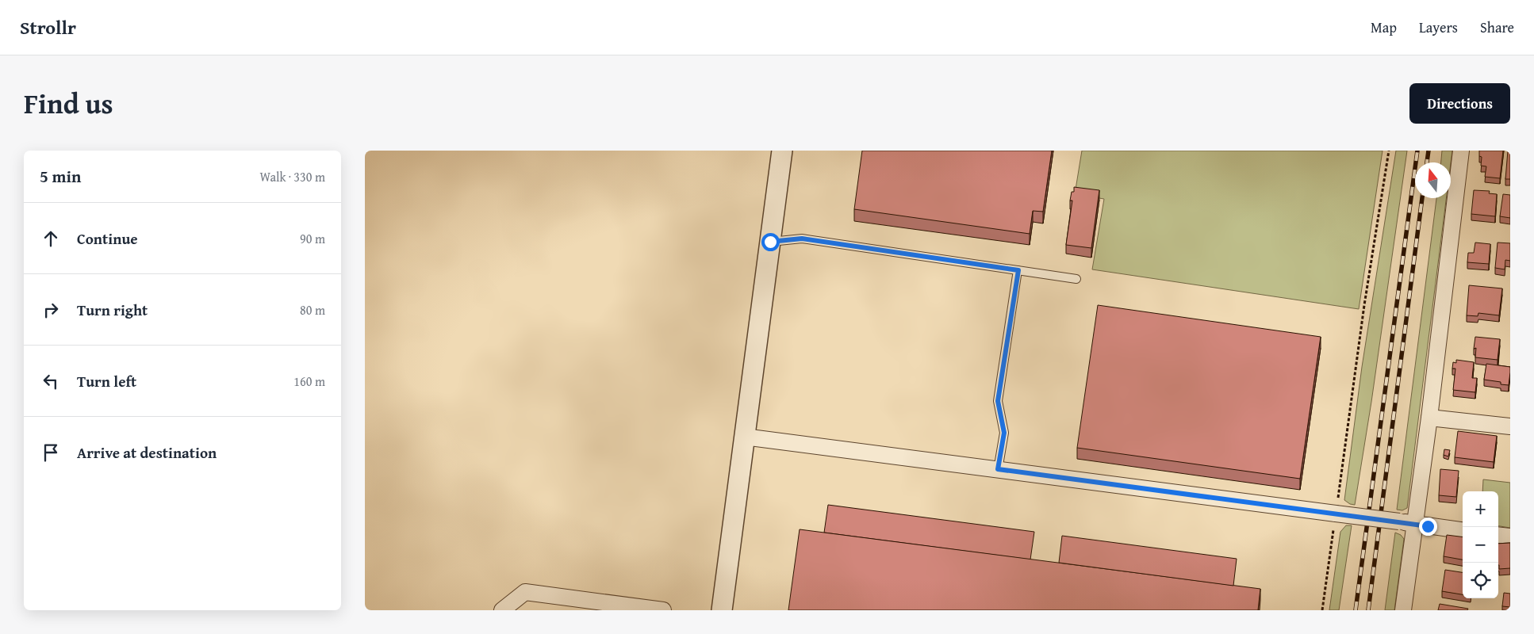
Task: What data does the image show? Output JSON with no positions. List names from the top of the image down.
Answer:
{
  "north": "top",
  "page": {
    "header": "Strollr",
    "nav": ["Map", "Layers", "Share"],
    "title": "Find us",
    "buttons": "Directions",
    "heading": ["5 min", "Walk · 330 m"],
    "list": [
      ["Continue", "90 m"],
      ["Turn right", "80 m"],
      ["Turn left", "160 m"],
      "Arrive at destination"
    ],
    "map_buttons": ["+", "−"]
  }
}
